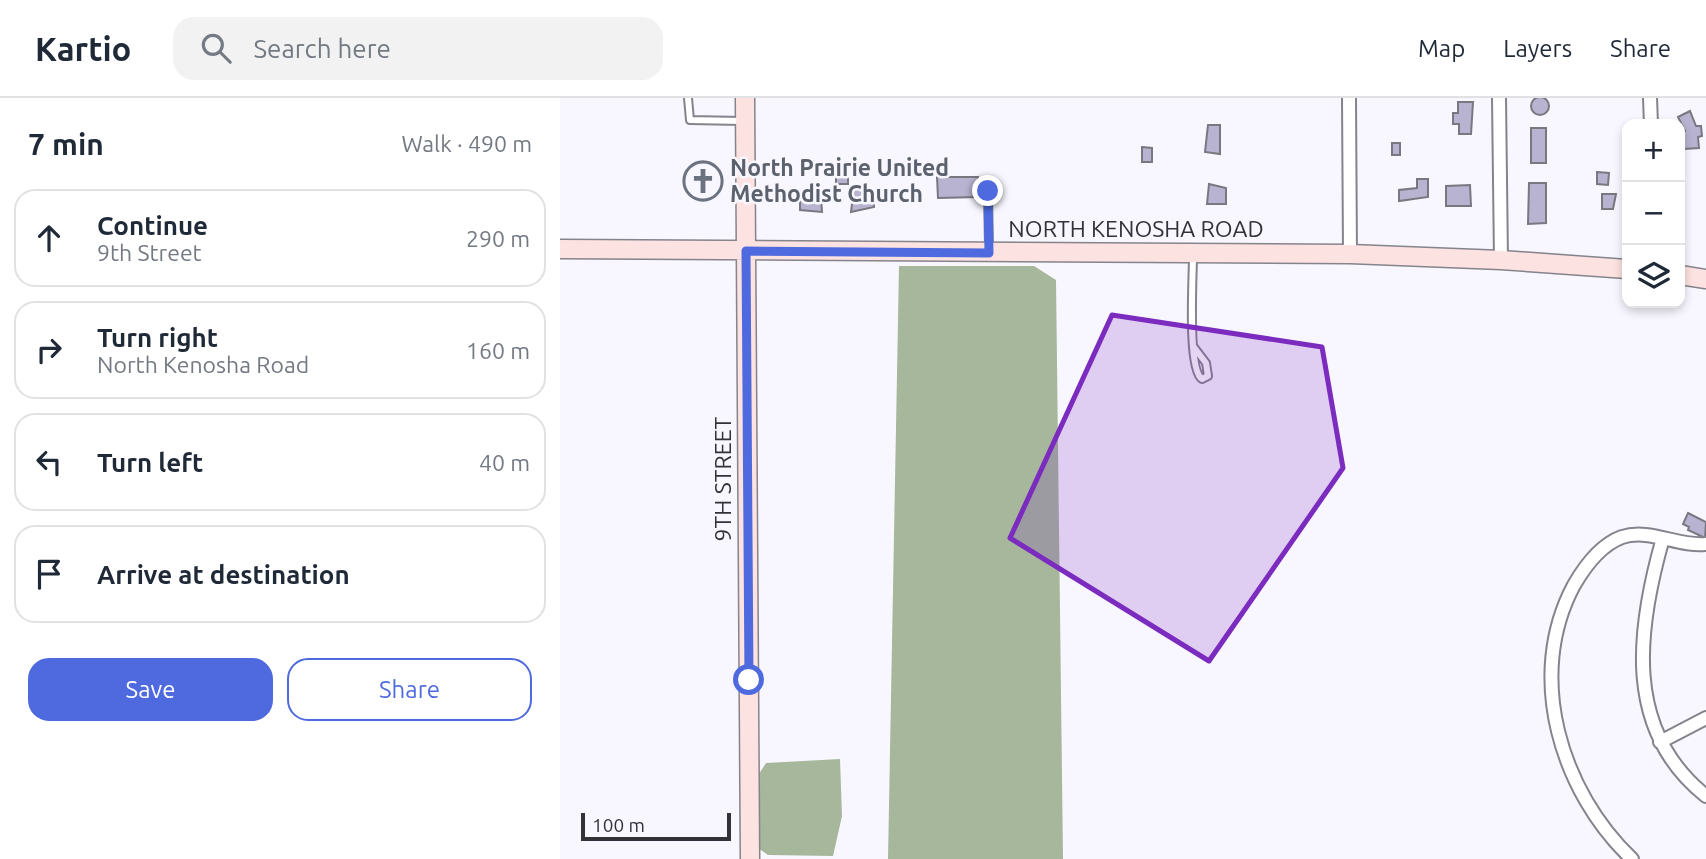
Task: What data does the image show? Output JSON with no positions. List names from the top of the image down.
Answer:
{
  "streets": {
    "street": ["NORTH KENOSHA ROAD", "9TH STREET"]
  },
  "crossings": [
    ["NORTH KENOSHA ROAD", "9TH STREET"]
  ],
  "places": {
    "church": ["North Prairie United Methodist Church"]
  },
  "scale_bar": "100 m",
  "page": {
    "header": "Kartio",
    "search": "Search here",
    "nav": ["Map", "Layers", "Share"],
    "heading": ["7 min", "Walk · 490 m"],
    "map_buttons": ["+", "−"],
    "list": [
      ["Continue", "9th Street", "290 m"],
      ["Turn right", "North Kenosha Road", "160 m"],
      ["Turn left", "40 m"],
      "Arrive at destination"
    ],
    "buttons": ["Save", "Share"],
    "scale": "100 m"
  }
}
